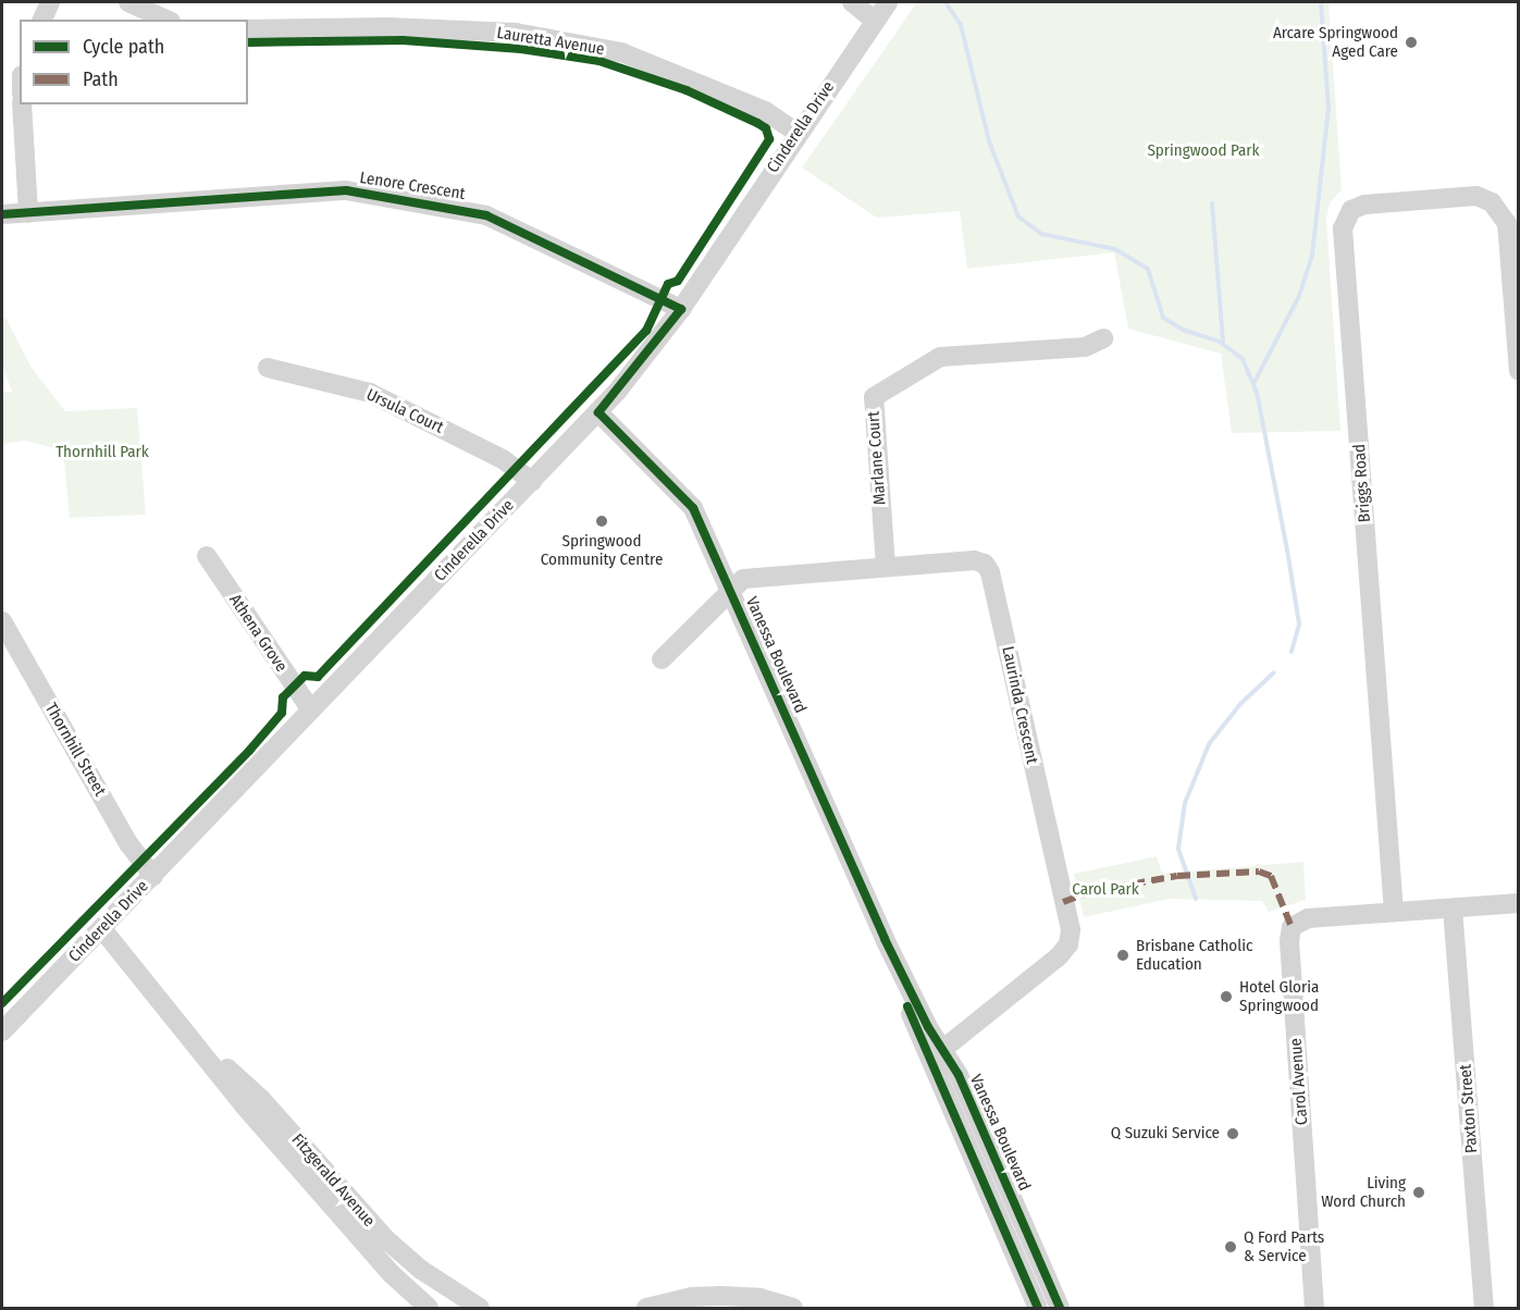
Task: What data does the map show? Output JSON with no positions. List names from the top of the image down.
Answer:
{
  "streets": {
    "street": [
      "Lauretta Avenue",
      "Cinderella Drive",
      "Lenore Crescent",
      "Ursula Court",
      "Marlane Court",
      "Briggs Road",
      "Athena Grove",
      "Vanessa Boulevard",
      "Laurinda Crescent",
      "Thornhill Street",
      "Carol Avenue",
      "Paxton Street",
      "Fitzgerald Avenue"
    ]
  },
  "crossings": [
    ["Lauretta Avenue", "Cinderella Drive"],
    ["Cinderella Drive", "Lenore Crescent"],
    ["Cinderella Drive", "Ursula Court"],
    ["Cinderella Drive", "Athena Grove"],
    ["Cinderella Drive", "Vanessa Boulevard"],
    ["Cinderella Drive", "Thornhill Street"],
    ["Cinderella Drive", "Fitzgerald Avenue"],
    ["Marlane Court", "Laurinda Crescent"],
    ["Briggs Road", "Carol Avenue"],
    ["Vanessa Boulevard", "Laurinda Crescent"],
    ["Carol Avenue", "Paxton Street"]
  ],
  "parks": ["Springwood Park", "Thornhill Park", "Carol Park"],
  "places": [
    "Arcare Springwood Aged Care",
    "Springwood Community Centre",
    "Brisbane Catholic Education",
    "Hotel Gloria Springwood",
    "Q Suzuki Service",
    "Living Word Church",
    "Q Ford Parts & Service"
  ],
  "legend": ["Cycle path", "Path"]
}
